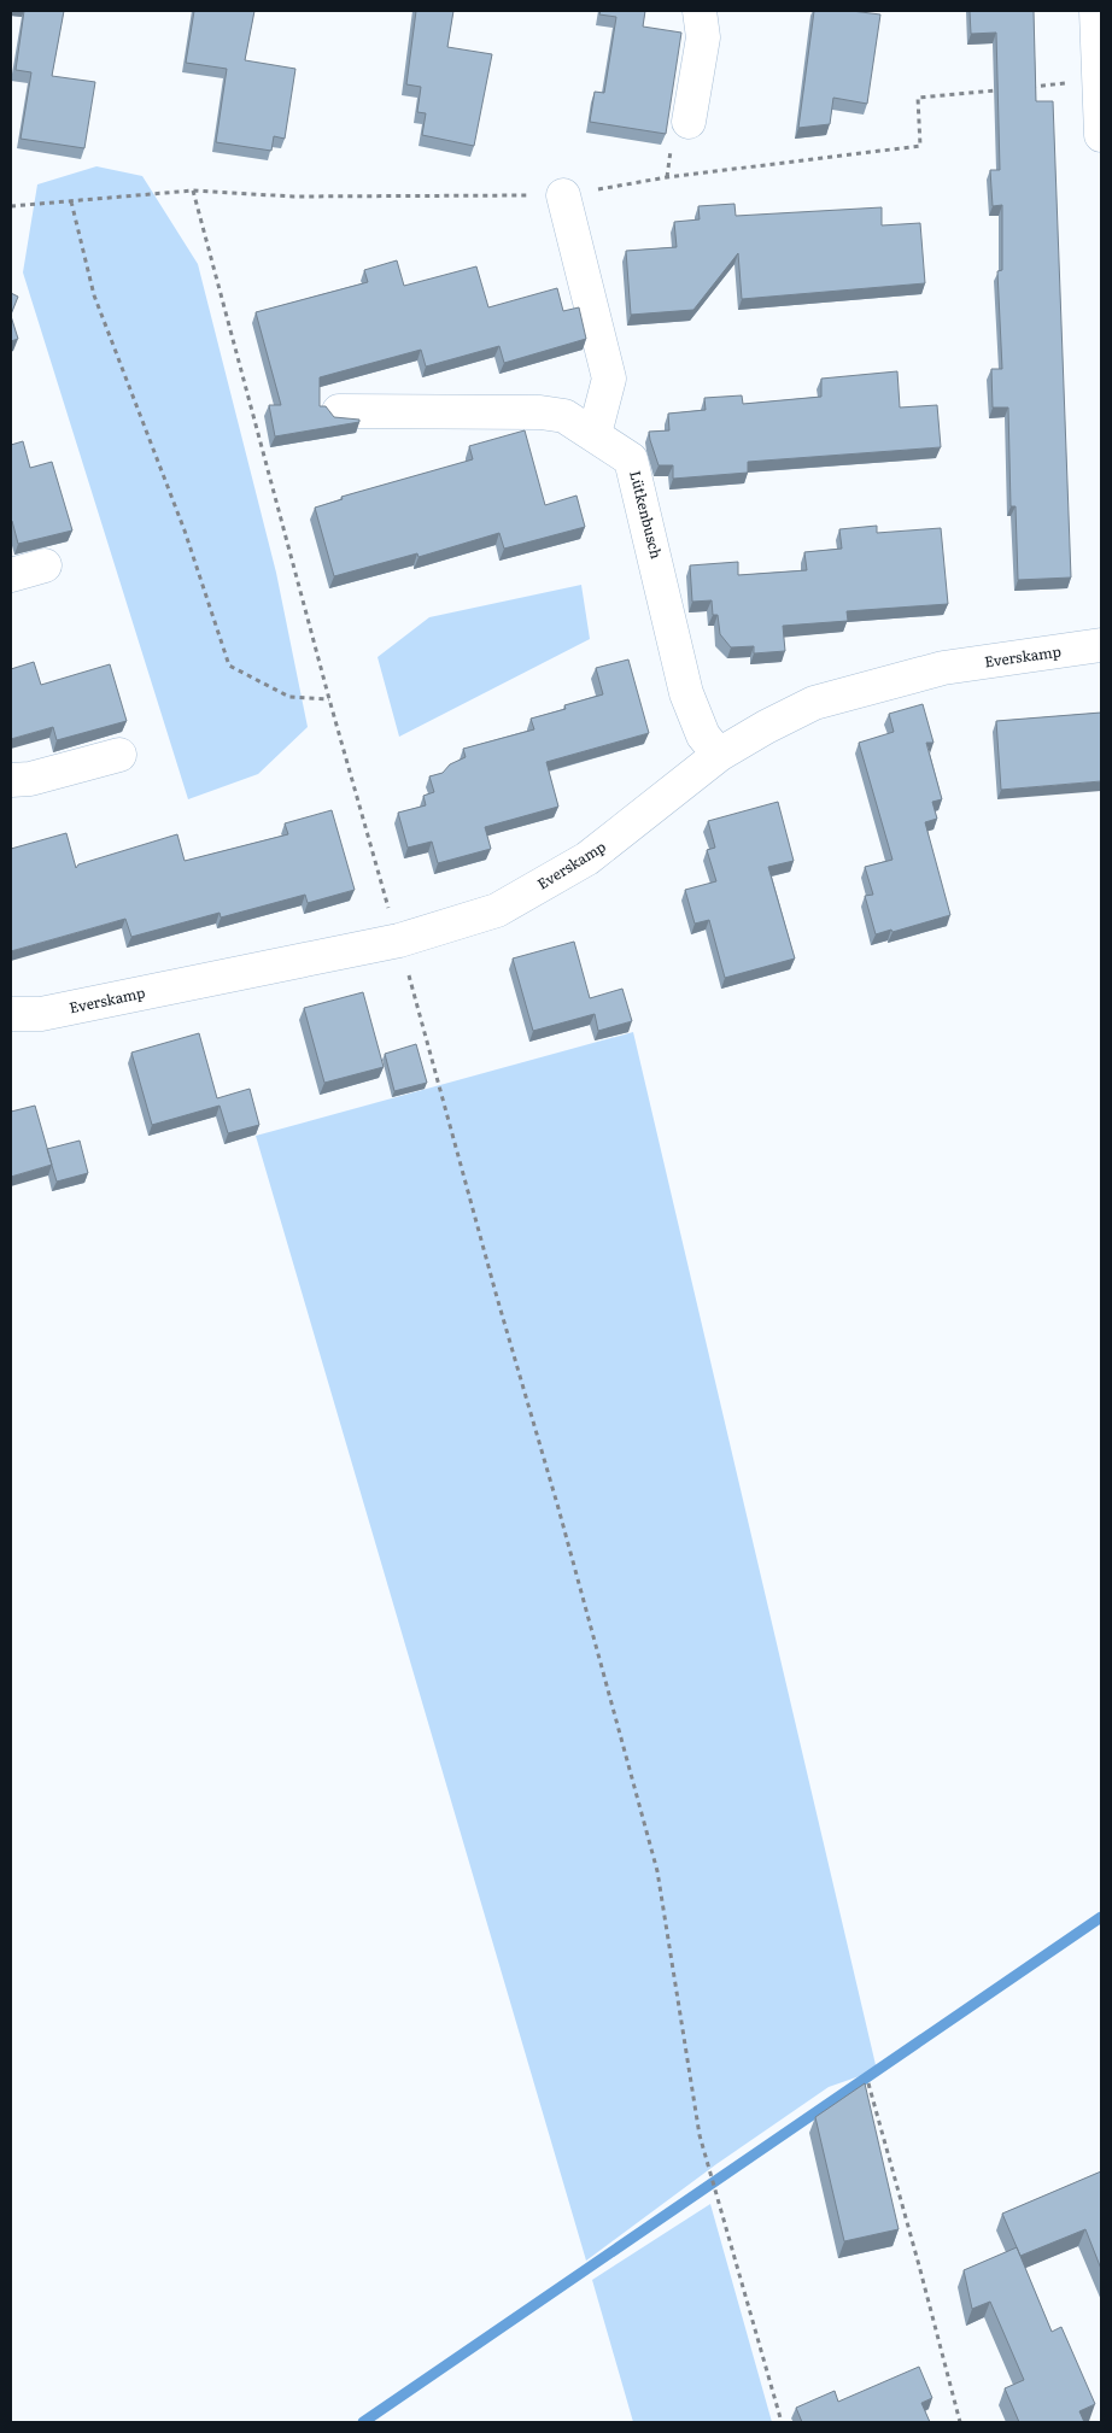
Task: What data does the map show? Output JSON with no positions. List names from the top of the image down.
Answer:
{
  "streets": {
    "street": ["Lütkenbusch", "Everskamp"]
  },
  "crossings": [
    ["Lütkenbusch", "Everskamp"]
  ]
}
